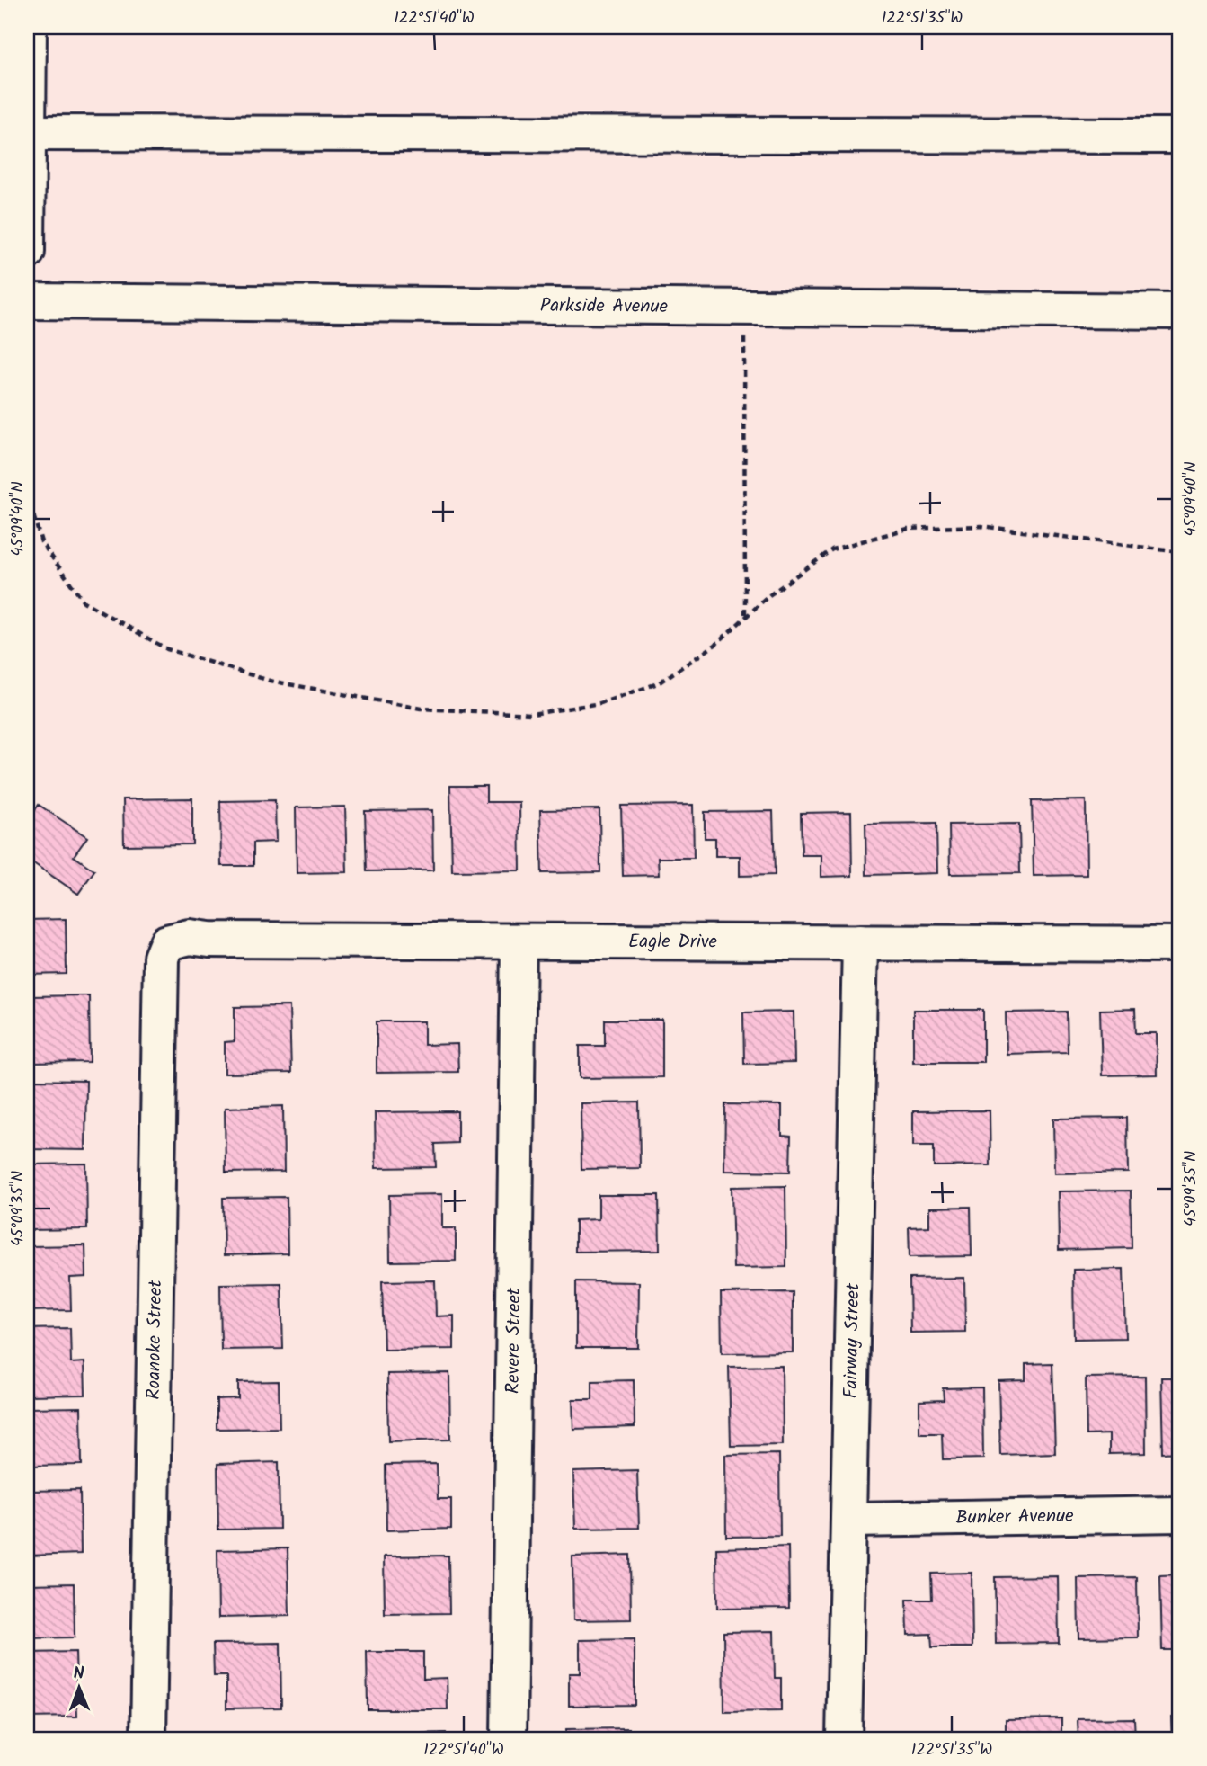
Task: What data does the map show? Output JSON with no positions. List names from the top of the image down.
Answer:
{
  "streets": {
    "street": [
      "Parkside Avenue",
      "Eagle Drive",
      "Roanoke Street",
      "Revere Street",
      "Fairway Street",
      "Bunker Avenue"
    ]
  },
  "crossings": [
    ["Eagle Drive", "Roanoke Street"],
    ["Eagle Drive", "Revere Street"],
    ["Eagle Drive", "Fairway Street"],
    ["Fairway Street", "Bunker Avenue"]
  ],
  "north": "top",
  "coordinates": [
    "122°51'40\"W",
    "122°51'35\"W",
    "45°09'40\"N",
    "45°09'35\"N"
  ]
}
